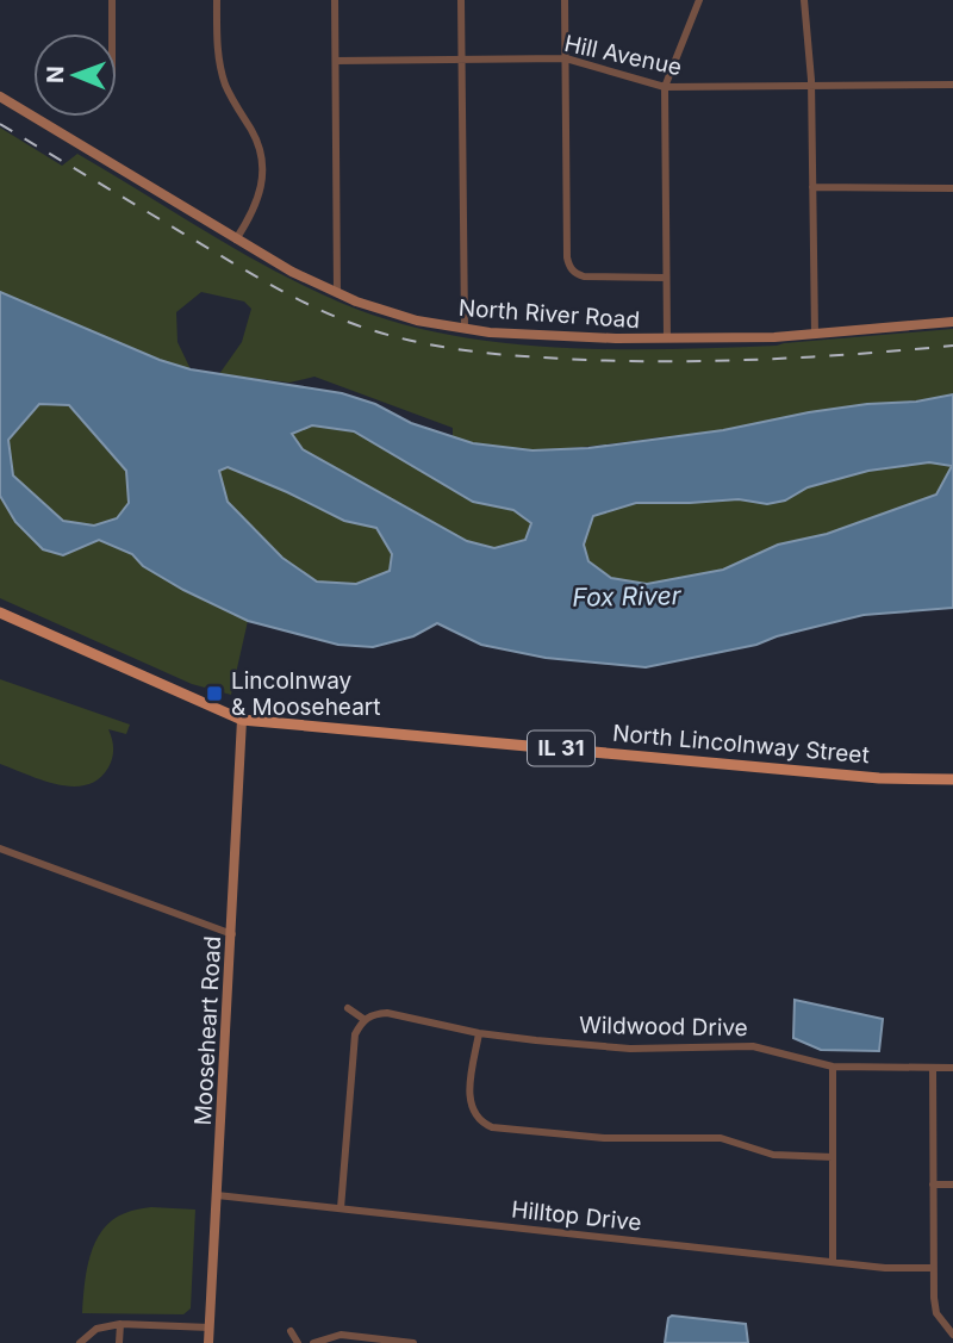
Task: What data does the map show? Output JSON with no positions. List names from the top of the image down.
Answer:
{
  "streets": {
    "main road": [
      "North River Road",
      "North Lincolnway Street",
      "IL 31",
      "Mooseheart Road"
    ],
    "street": ["Hill Avenue", "Wildwood Drive", "Hilltop Drive"]
  },
  "crossings": [
    ["North Lincolnway Street", "Mooseheart Road"],
    ["Mooseheart Road", "Hilltop Drive"]
  ],
  "water": ["Fox River"],
  "places": {
    "transit": ["Lincolnway & Mooseheart"]
  },
  "north": "left"
}
